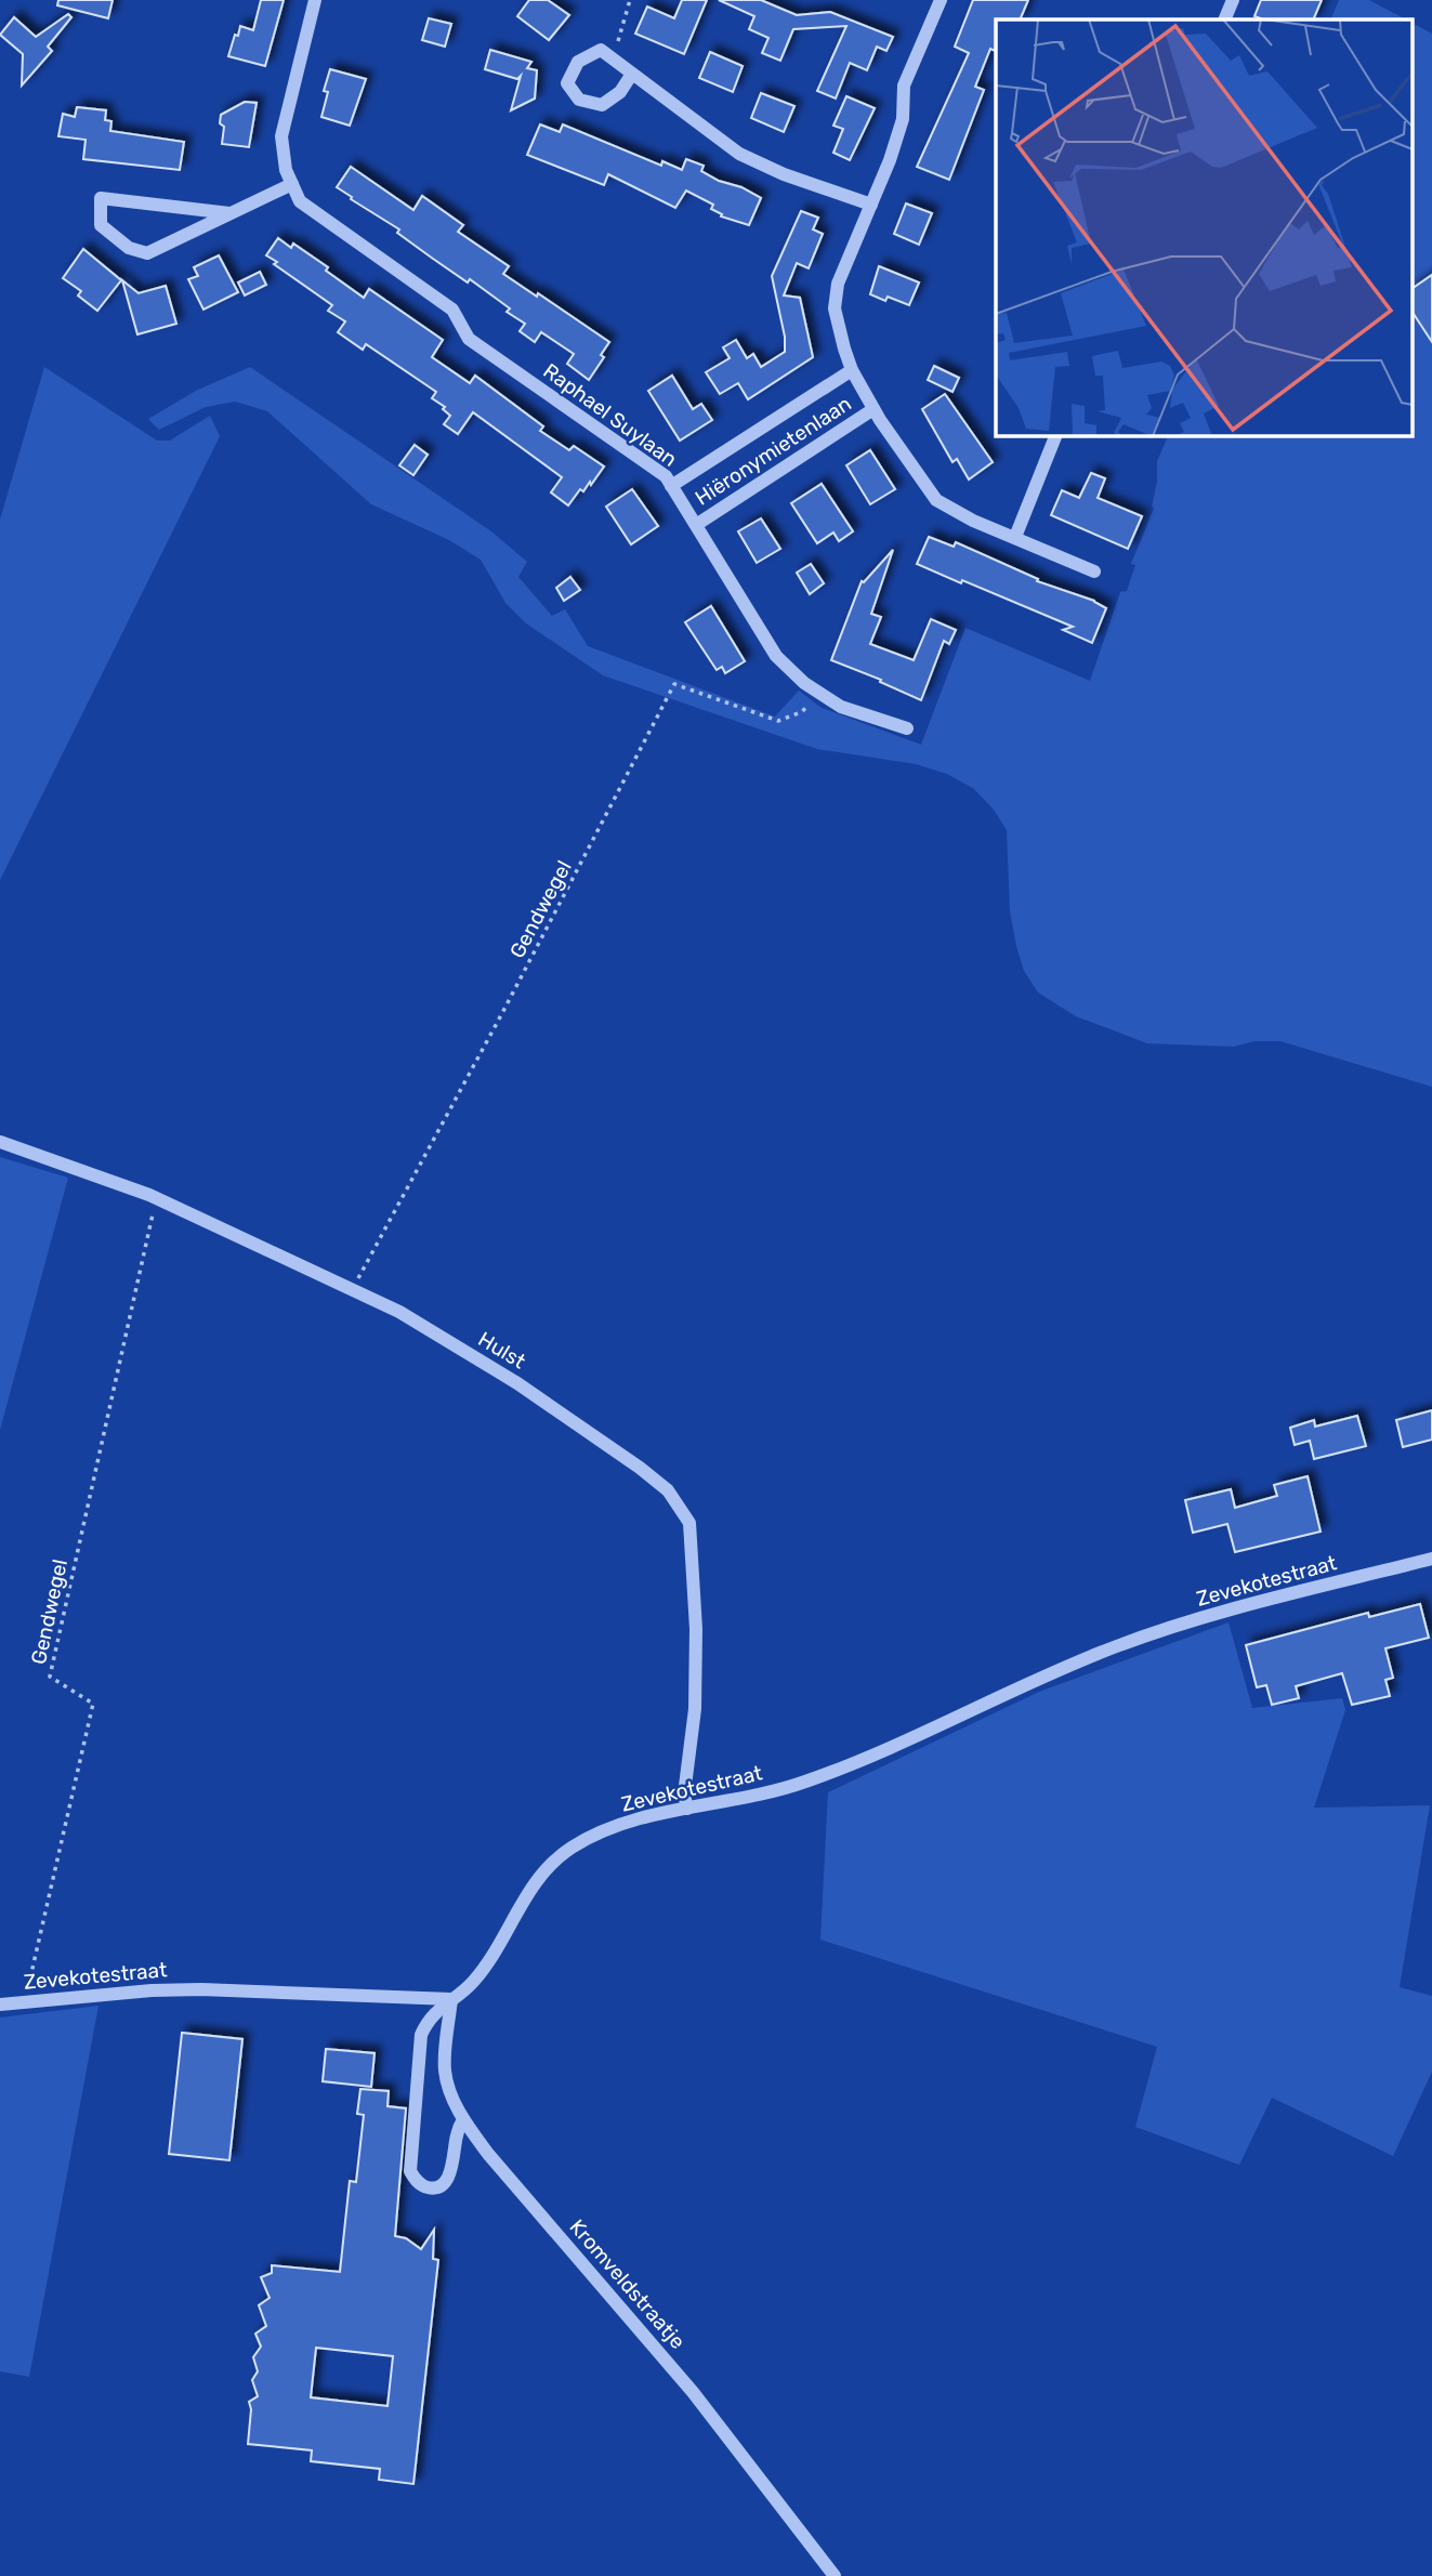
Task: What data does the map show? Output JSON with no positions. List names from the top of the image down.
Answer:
{
  "streets": {
    "street": [
      "Raphael Suylaan",
      "Hiëronymietenlaan",
      "Hulst",
      "Zevekotestraat",
      "Kromveldstraatje"
    ],
    "path": ["Gendwegel"]
  },
  "crossings": [
    ["Raphael Suylaan", "Hiëronymietenlaan"],
    ["Raphael Suylaan", "Gendwegel"],
    ["Gendwegel", "Hulst"],
    ["Hulst", "Zevekotestraat"],
    ["Zevekotestraat", "Kromveldstraatje"]
  ]
}
